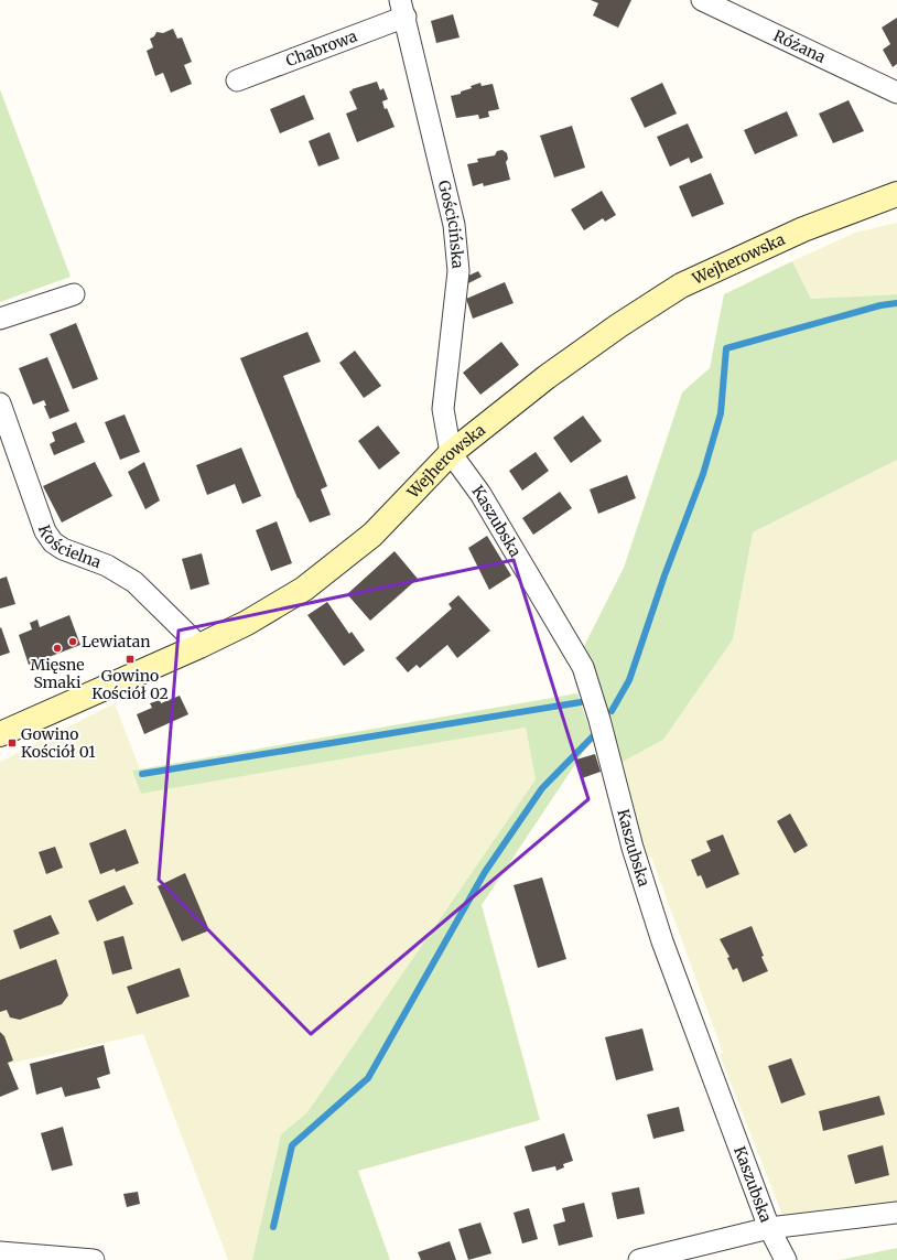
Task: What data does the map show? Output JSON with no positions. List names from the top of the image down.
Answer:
{
  "streets": {
    "street": [
      "Różana",
      "Chabrowa",
      "Gościcińska",
      "Wejherowska",
      "Kaszubska",
      "Kościelna"
    ]
  },
  "crossings": [
    ["Chabrowa", "Gościcińska"],
    ["Gościcińska", "Wejherowska"],
    ["Gościcińska", "Kaszubska"],
    ["Wejherowska", "Kaszubska"],
    ["Wejherowska", "Kościelna"]
  ],
  "places": {
    "other": ["Lewiatan", "Mięsne Smaki"],
    "transit": ["Gowino Kościół 02", "Gowino Kościół 01"]
  }
}
